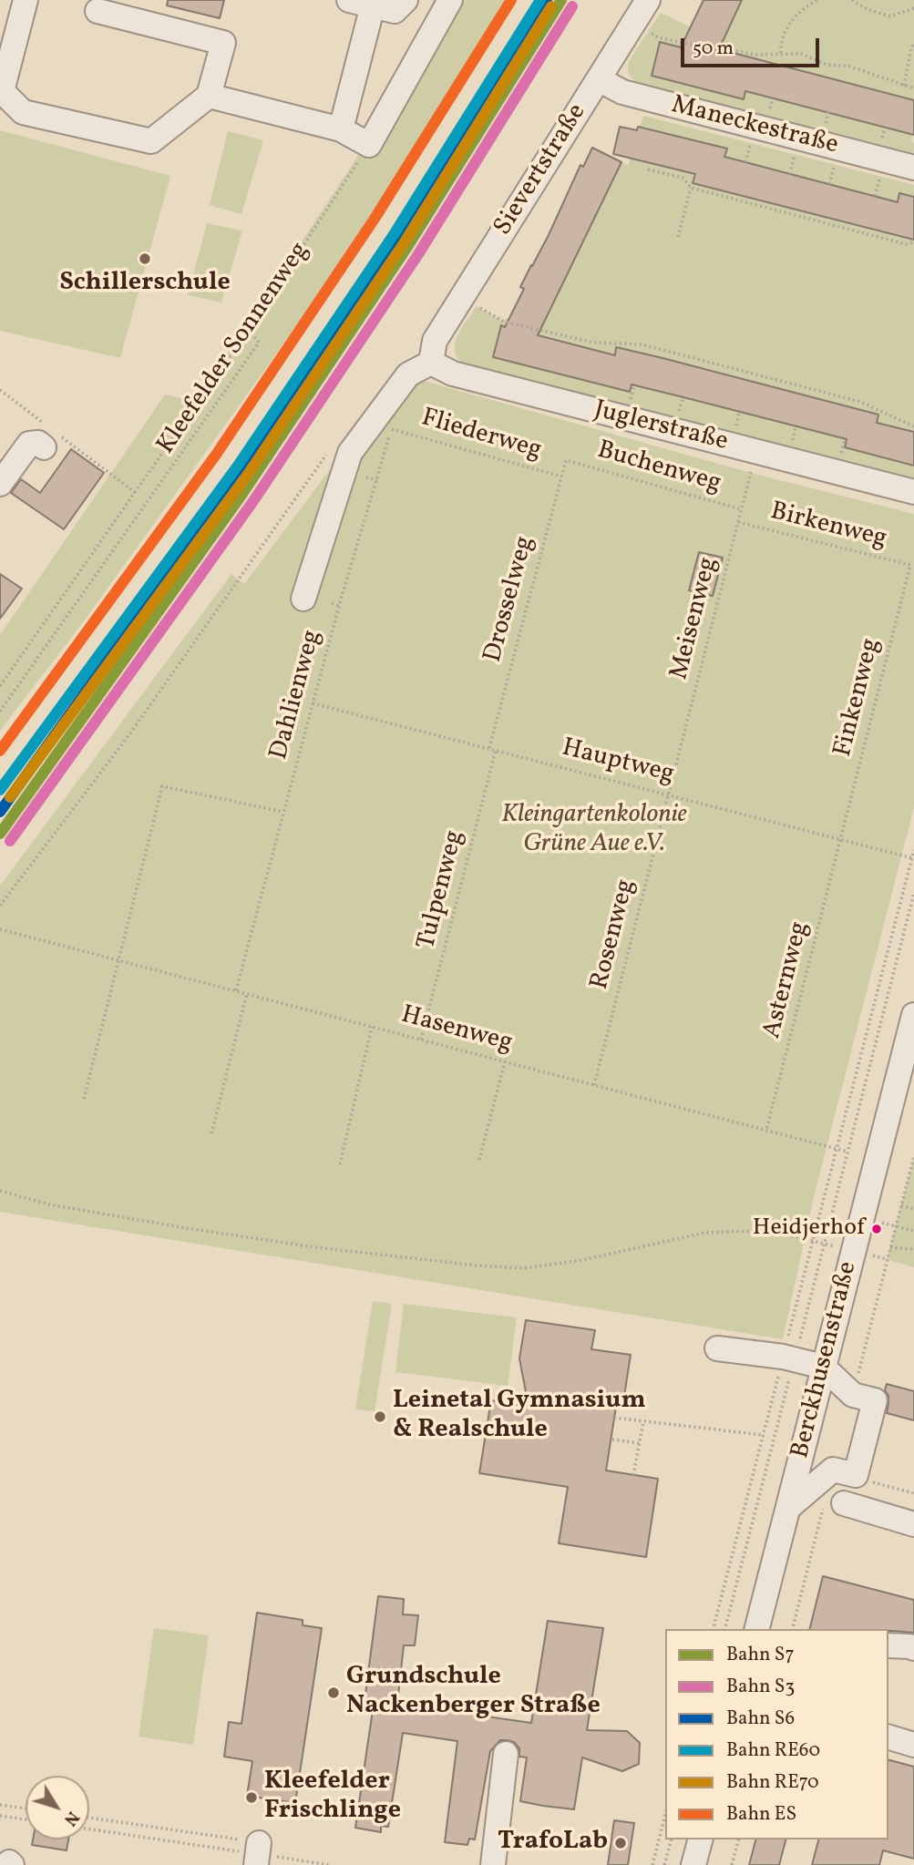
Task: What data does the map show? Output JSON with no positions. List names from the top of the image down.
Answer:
{
  "streets": {
    "street": [
      "Maneckestraße",
      "Sievertstraße",
      "Juglerstraße",
      "Berckhusenstraße"
    ],
    "path": [
      "Kleefelder Sonnenweg",
      "Fliederweg",
      "Buchenweg",
      "Birkenweg",
      "Drosselweg",
      "Meisenweg",
      "Dahlienweg",
      "Finkenweg",
      "Hauptweg",
      "Tulpenweg",
      "Rosenweg",
      "Asternweg",
      "Hasenweg"
    ]
  },
  "crossings": [
    ["Maneckestraße", "Sievertstraße"],
    ["Sievertstraße", "Juglerstraße"],
    ["Juglerstraße", "Meisenweg"],
    ["Fliederweg", "Drosselweg"],
    ["Fliederweg", "Dahlienweg"],
    ["Buchenweg", "Drosselweg"],
    ["Buchenweg", "Meisenweg"],
    ["Birkenweg", "Meisenweg"],
    ["Birkenweg", "Finkenweg"],
    ["Drosselweg", "Hauptweg"],
    ["Meisenweg", "Hauptweg"],
    ["Meisenweg", "Rosenweg"],
    ["Dahlienweg", "Hauptweg"],
    ["Dahlienweg", "Hasenweg"],
    ["Finkenweg", "Hauptweg"],
    ["Finkenweg", "Asternweg"],
    ["Hauptweg", "Tulpenweg"],
    ["Hauptweg", "Rosenweg"],
    ["Hauptweg", "Asternweg"],
    ["Tulpenweg", "Hasenweg"],
    ["Rosenweg", "Hasenweg"],
    ["Asternweg", "Hasenweg"]
  ],
  "parks": ["Kleingartenkolonie Grüne Aue e.V."],
  "places": [
    "Schillerschule",
    "Heidjerhof",
    "Leinetal Gymnasium & Realschule",
    "Grundschule Nackenberger Straße",
    "Kleefelder Frischlinge",
    "TrafoLab"
  ],
  "lines": [
    "rail line S7",
    "rail line S6",
    "rail line RE60",
    "rail line ES",
    "rail line S3",
    "rail line RE70"
  ],
  "legend": [
    "Bahn S7",
    "Bahn S3",
    "Bahn S6",
    "Bahn RE60",
    "Bahn RE70",
    "Bahn ES"
  ],
  "scale_bar": "50 m",
  "north": "bottom right"
}
